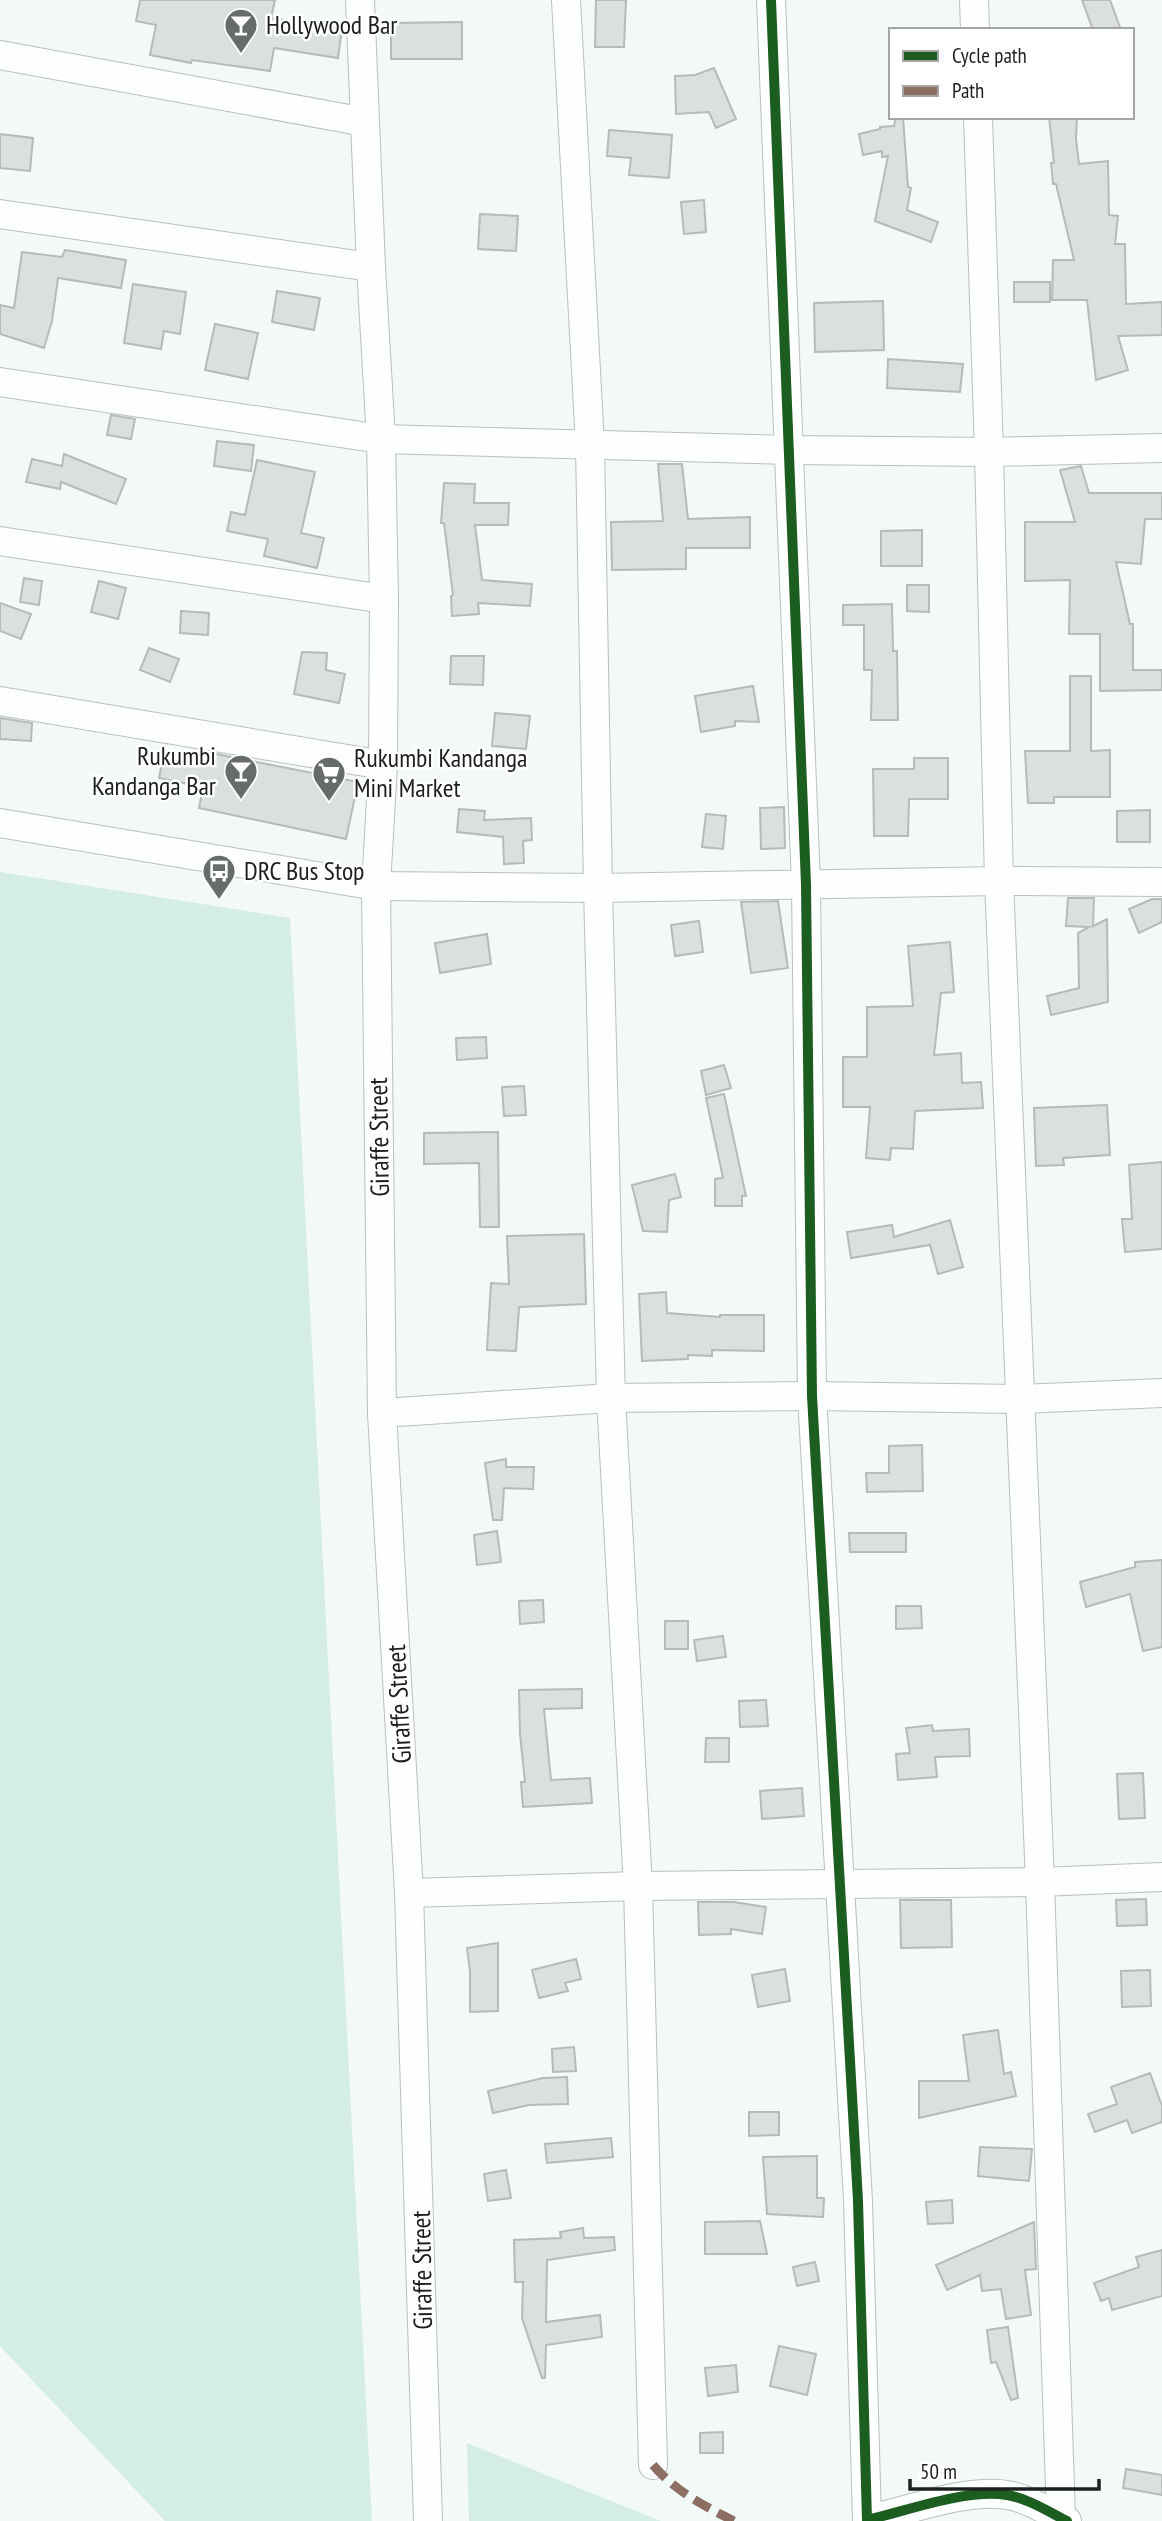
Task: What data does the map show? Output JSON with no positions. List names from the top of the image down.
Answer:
{
  "streets": {
    "street": ["Giraffe Street"]
  },
  "places": {
    "bar": ["Hollywood Bar", "Rukumbi Kandanga Bar"],
    "supermarket": ["Rukumbi Kandanga Mini Market"],
    "bus stop": ["DRC Bus Stop"]
  },
  "legend": ["Cycle path", "Path"],
  "scale_bar": "50 m"
}
